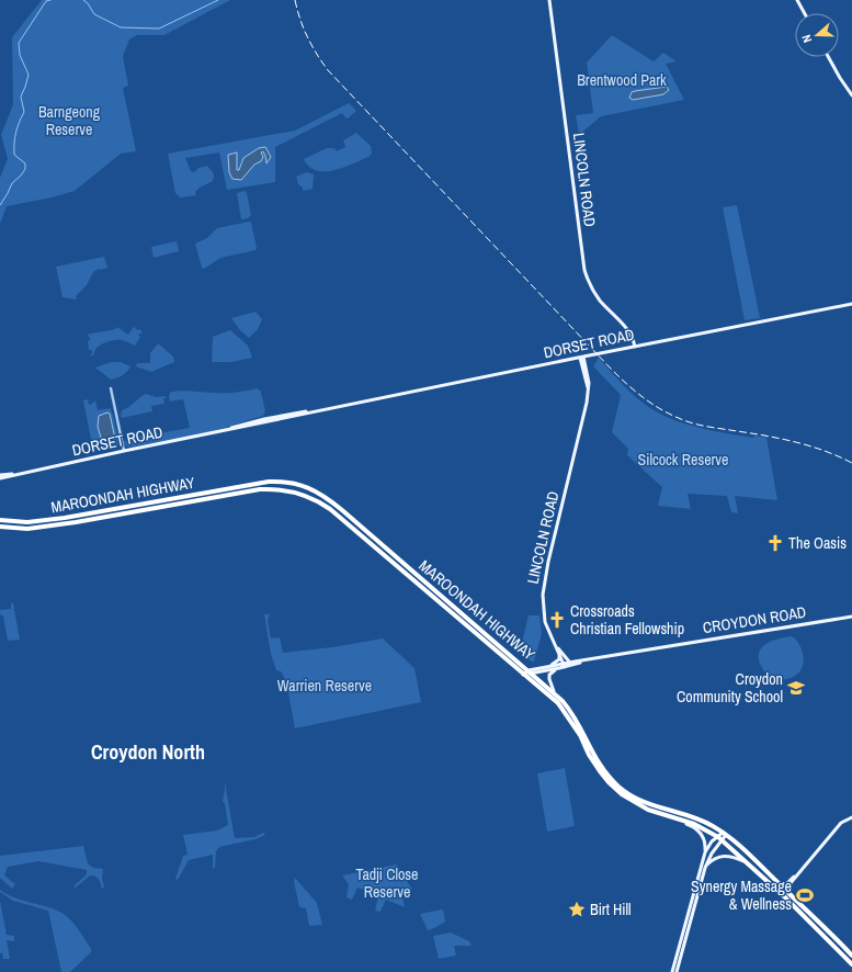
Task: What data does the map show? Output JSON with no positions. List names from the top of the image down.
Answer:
{
  "streets": {
    "highway": ["MAROONDAH HIGHWAY"],
    "main road": ["LINCOLN ROAD", "DORSET ROAD", "CROYDON ROAD"]
  },
  "crossings": [
    ["LINCOLN ROAD", "DORSET ROAD"],
    ["LINCOLN ROAD", "CROYDON ROAD"],
    ["MAROONDAH HIGHWAY", "CROYDON ROAD"]
  ],
  "districts": ["Croydon North"],
  "parks": [
    "Brentwood Park",
    "Barngeong Reserve",
    "Silcock Reserve",
    "Warrien Reserve",
    "Tadji Close Reserve"
  ],
  "places": {
    "church": ["The Oasis", "Crossroads Christian Fellowship"],
    "school or university": ["Croydon Community School"],
    "sports": ["Synergy Massage & Wellness"],
    "place": ["Birt Hill"]
  },
  "north": "left"
}
